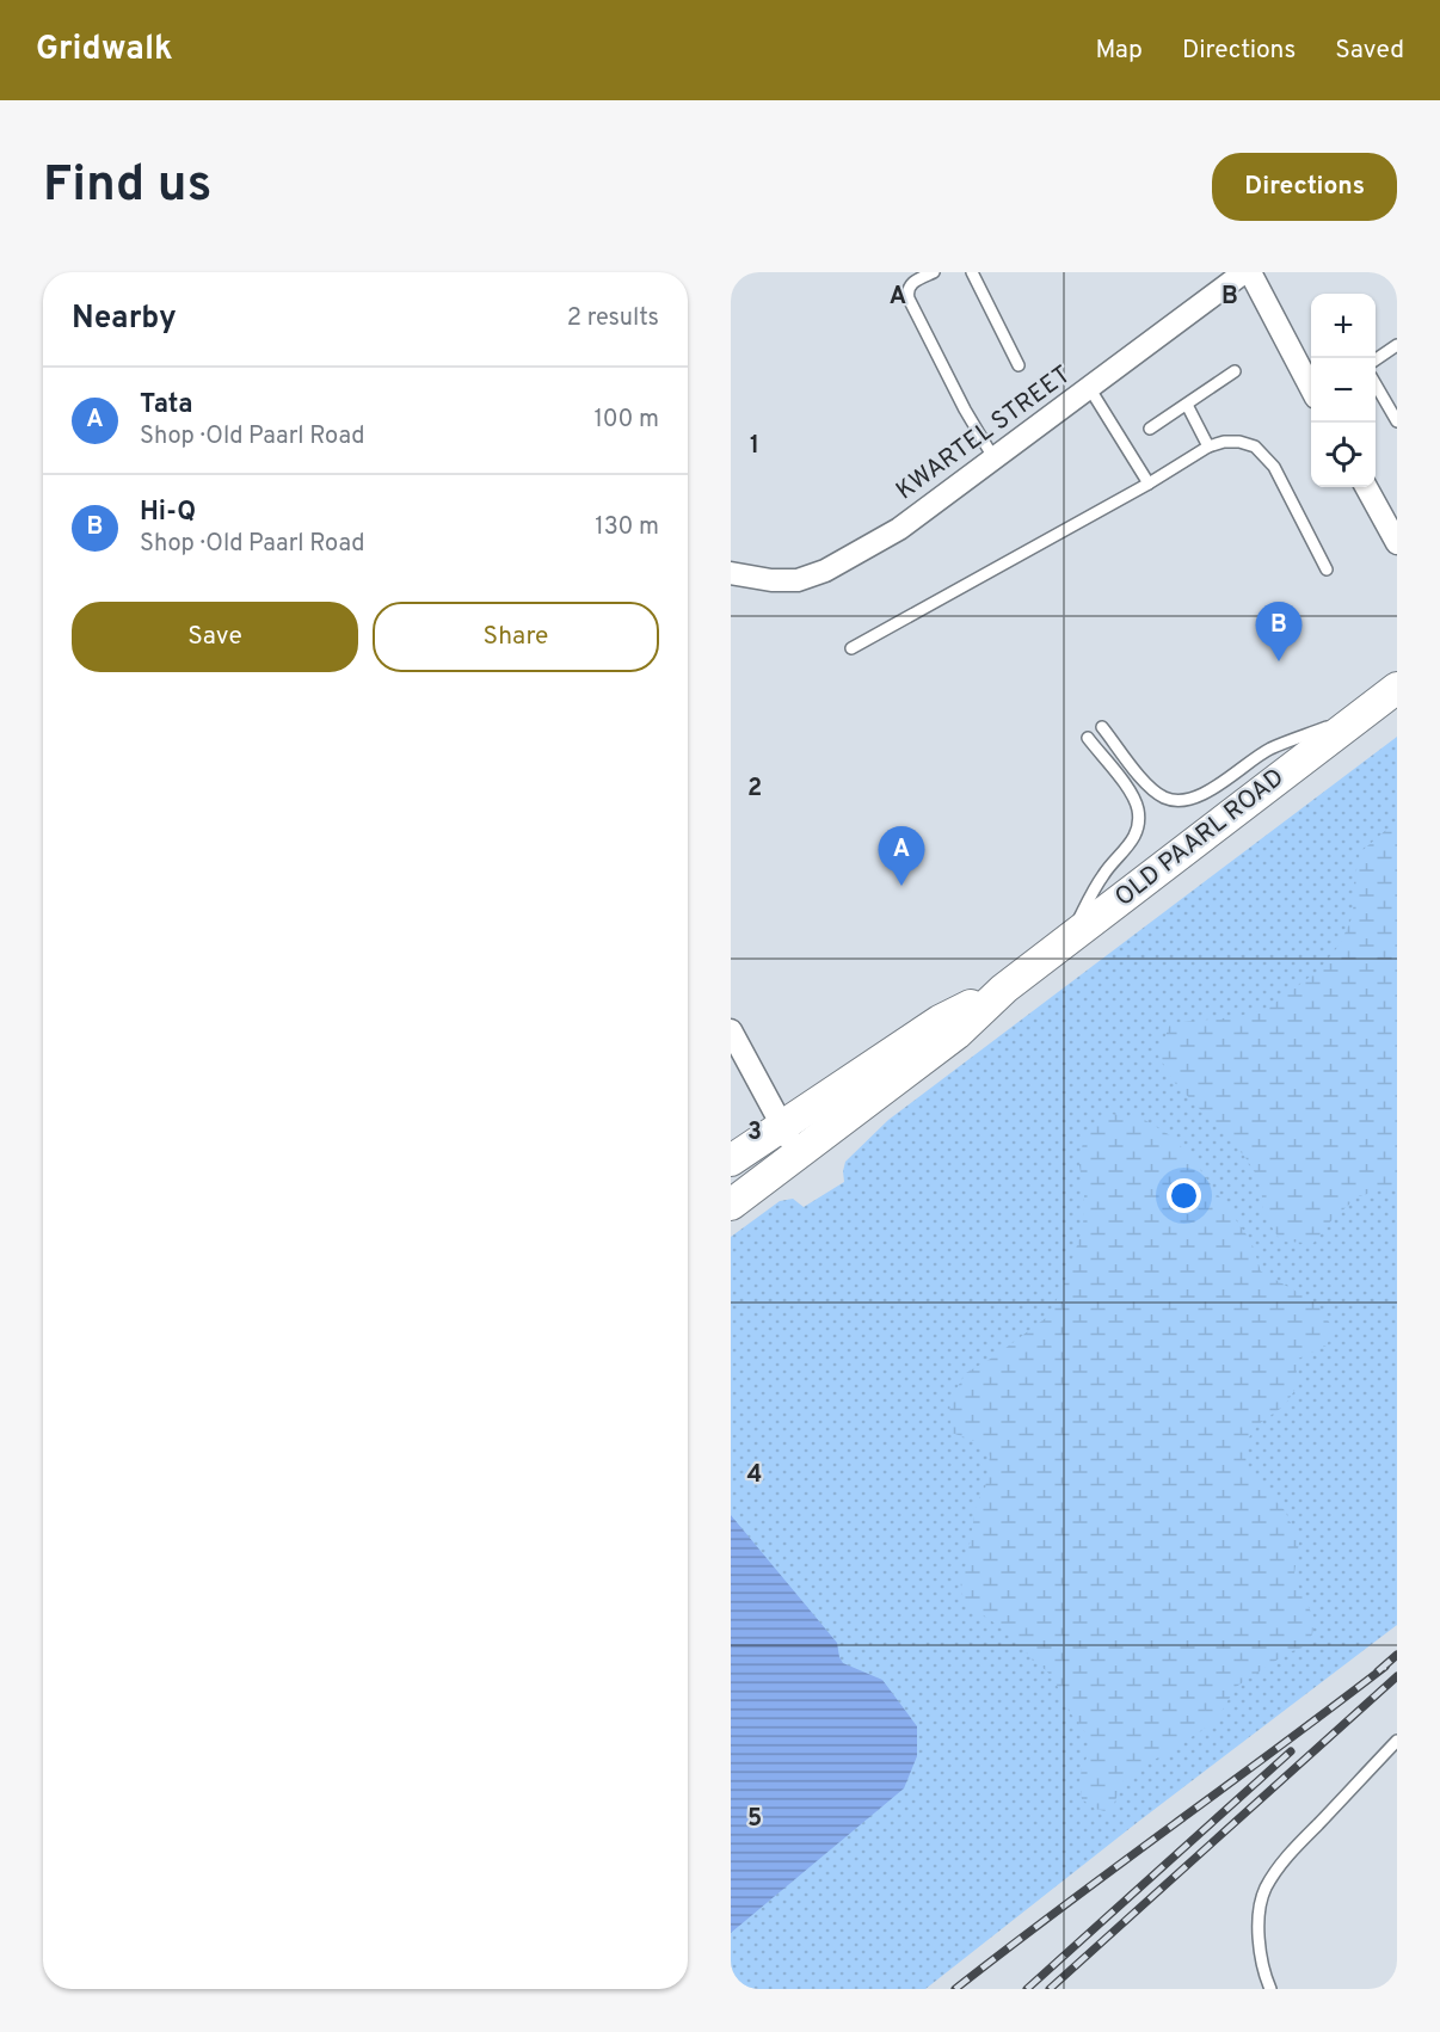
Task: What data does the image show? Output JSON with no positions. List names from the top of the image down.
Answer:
{
  "streets": {
    "main road": ["OLD PAARL ROAD"],
    "street": ["KWARTEL STREET"]
  },
  "page": {
    "header": "Gridwalk",
    "nav": ["Map", "Directions", "Saved"],
    "buttons": [
      "Directions",
      ["Save", "Share"]
    ],
    "title": "Find us",
    "heading": ["Nearby", "2 results"],
    "map_buttons": ["+", "−"],
    "list": [
      {
        "mark": "A",
        "name": "Tata",
        "note": "Shop · Old Paarl Road",
        "value": "100 m"
      },
      {
        "mark": "B",
        "name": "Hi-Q",
        "note": "Shop · Old Paarl Road",
        "value": "130 m"
      }
    ],
    "pins": ["B", "A"]
  },
  "grid": {
    "columns": ["A", "B"],
    "rows": [
      "1",
      "2",
      "3",
      "4",
      "5"
    ]
  }
}
